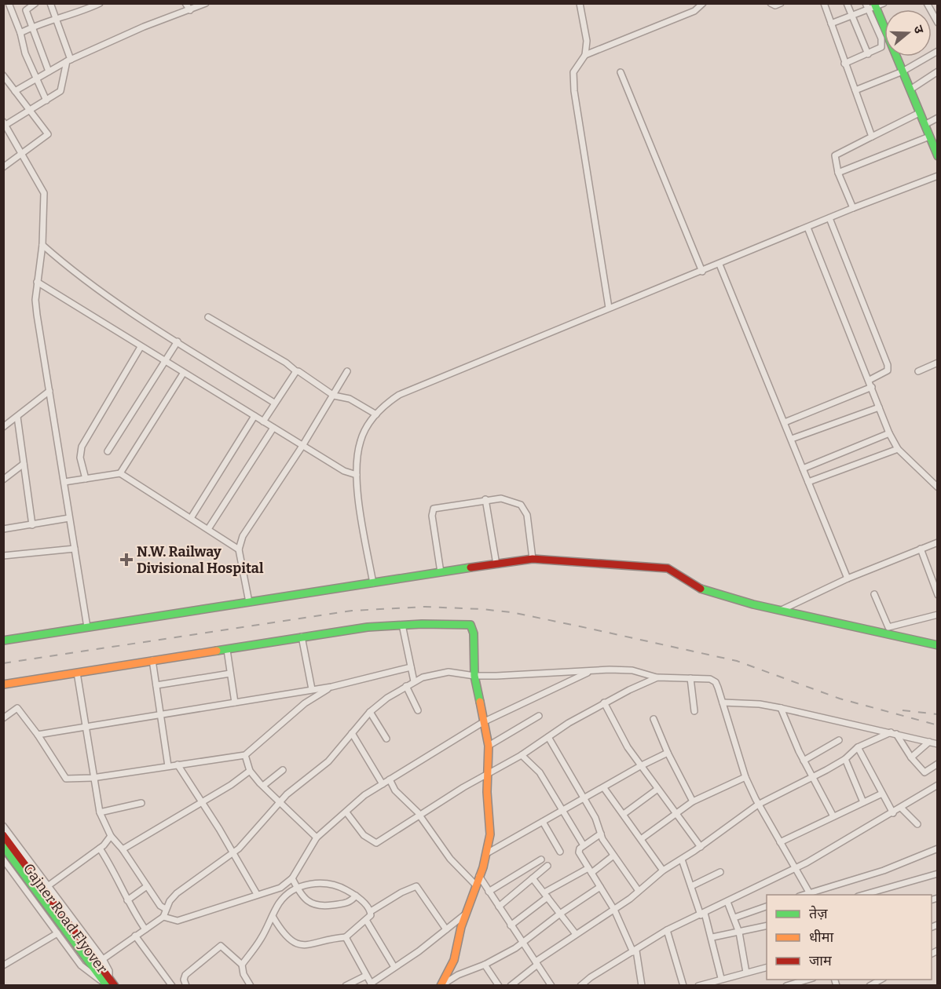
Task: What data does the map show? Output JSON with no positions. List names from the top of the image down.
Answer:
{
  "streets": {
    "street": ["Gajner Road Flyover"]
  },
  "places": {
    "health": ["N.W. Railway Divisional Hospital"]
  },
  "legend": ["तेज़", "धीमा", "जाम"],
  "north": "right"
}
